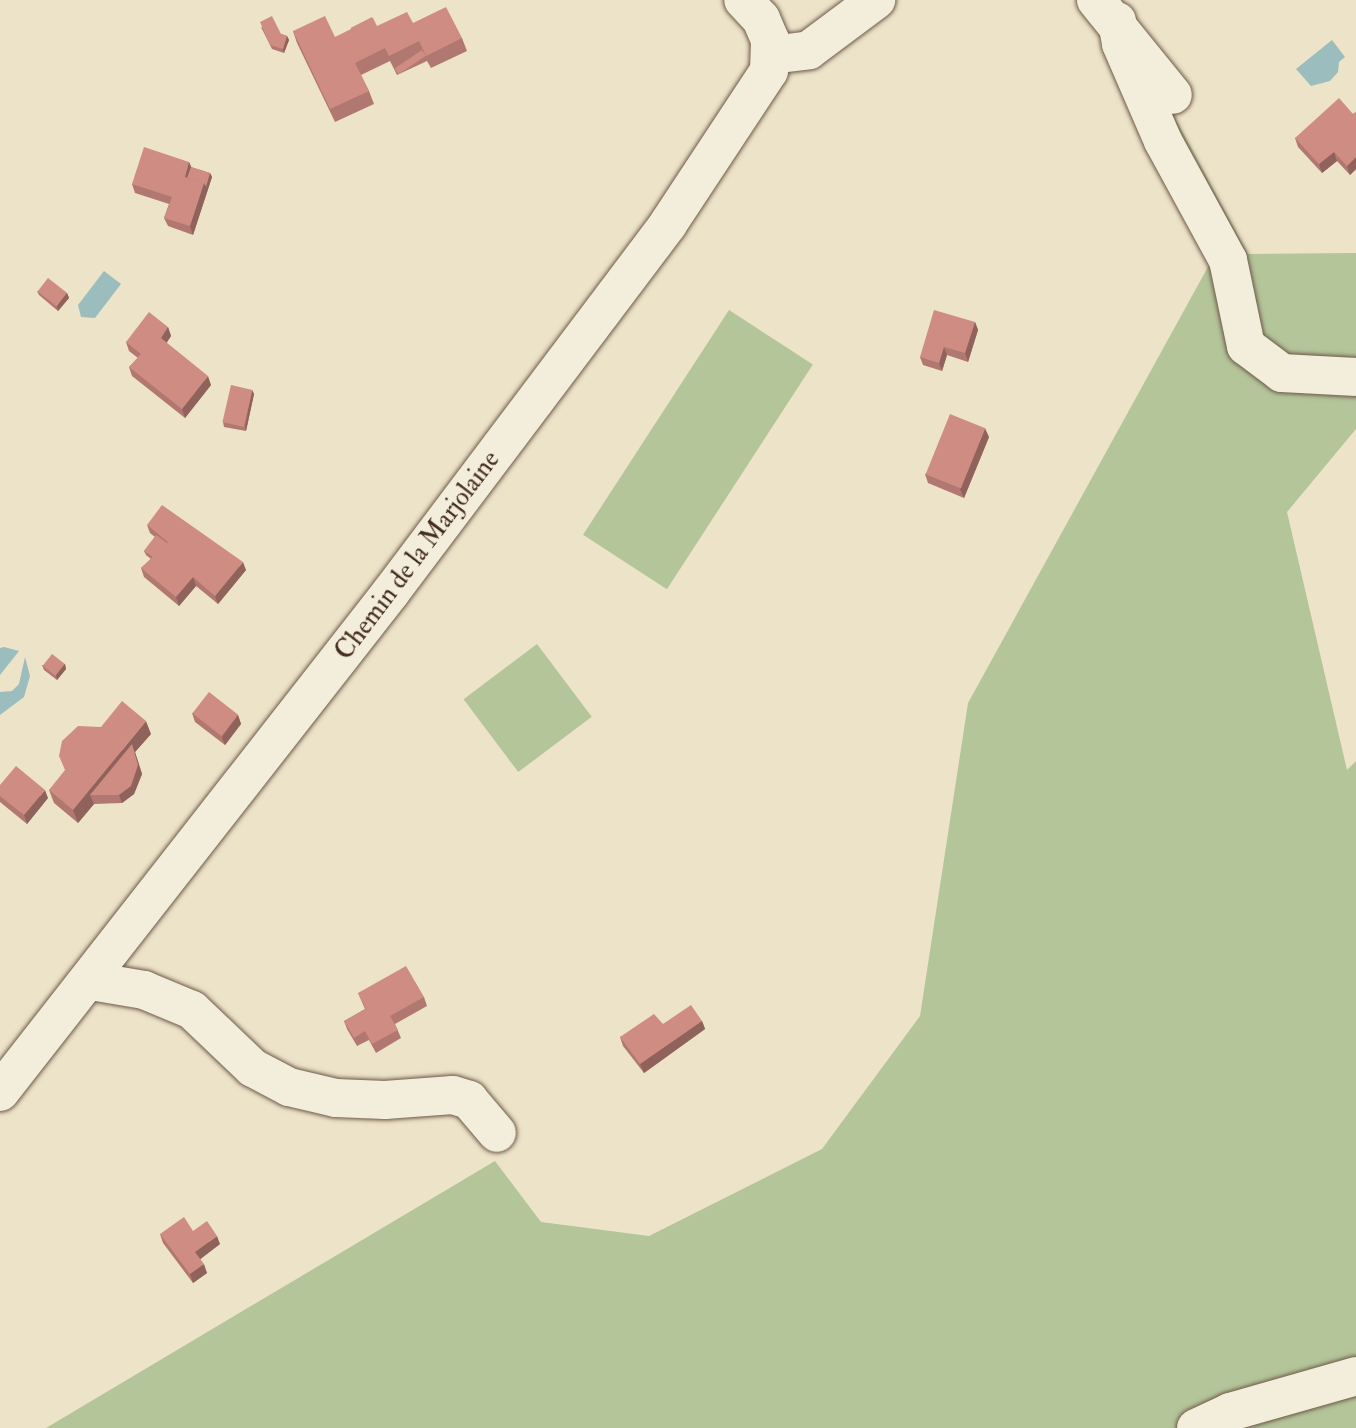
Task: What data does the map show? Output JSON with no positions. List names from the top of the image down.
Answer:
{
  "streets": {
    "street": ["Chemin de la Marjolaine"]
  }
}
